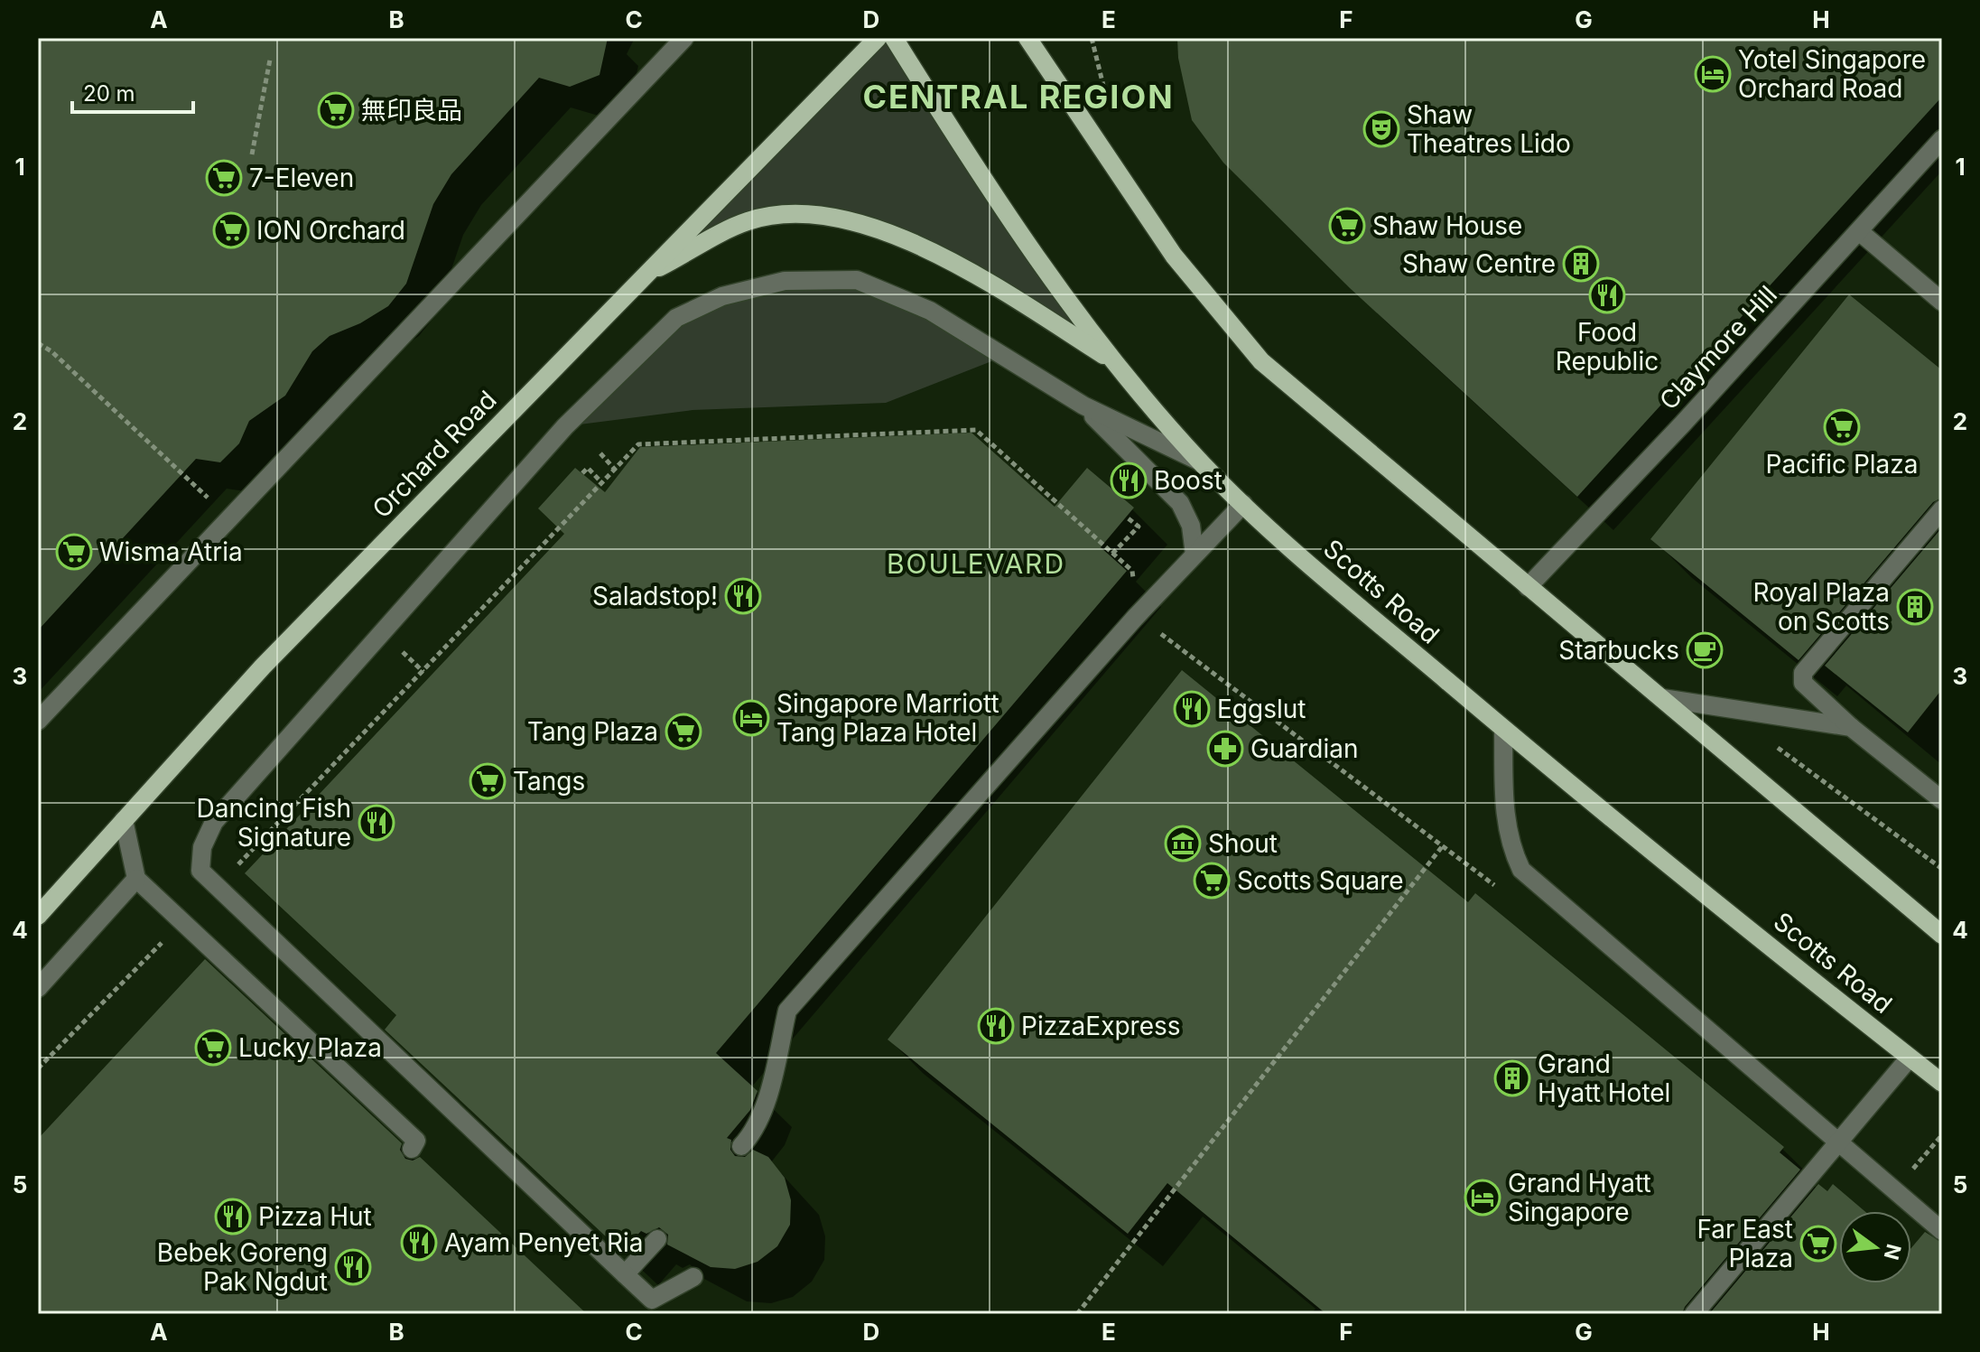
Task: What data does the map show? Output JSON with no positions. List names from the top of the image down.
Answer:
{
  "streets": {
    "main road": ["Orchard Road", "Scotts Road"],
    "street": ["Claymore Hill"]
  },
  "districts": ["CENTRAL REGION", "BOULEVARD"],
  "places": {
    "hotel": ["Yotel Singapore Orchard Road", "Singapore Marriott Tang Plaza Hotel", "Grand Hyatt Singapore"],
    "supermarket": [
      "無印良品",
      "7-Eleven",
      "Shaw House",
      "ION Orchard",
      "Pacific Plaza",
      "Wisma Atria",
      "Tang Plaza",
      "Tangs",
      "Scotts Square",
      "Lucky Plaza",
      "Far East Plaza"
    ],
    "theatre": ["Shaw Theatres Lido"],
    "building": ["Shaw Centre", "Royal Plaza on Scotts", "Grand Hyatt Hotel"],
    "restaurant": [
      "Food Republic",
      "Boost",
      "Saladstop!",
      "Eggslut",
      "Dancing Fish Signature",
      "PizzaExpress",
      "Pizza Hut",
      "Ayam Penyet Ria",
      "Bebek Goreng Pak Ngdut"
    ],
    "cafe": ["Starbucks"],
    "pharmacy": ["Guardian"],
    "museum": ["Shout"]
  },
  "scale_bar": "20 m",
  "north": "right",
  "grid": {
    "columns": [
      "A",
      "B",
      "C",
      "D",
      "E",
      "F",
      "G",
      "H"
    ],
    "rows": [
      "1",
      "2",
      "3",
      "4",
      "5"
    ]
  }
}
